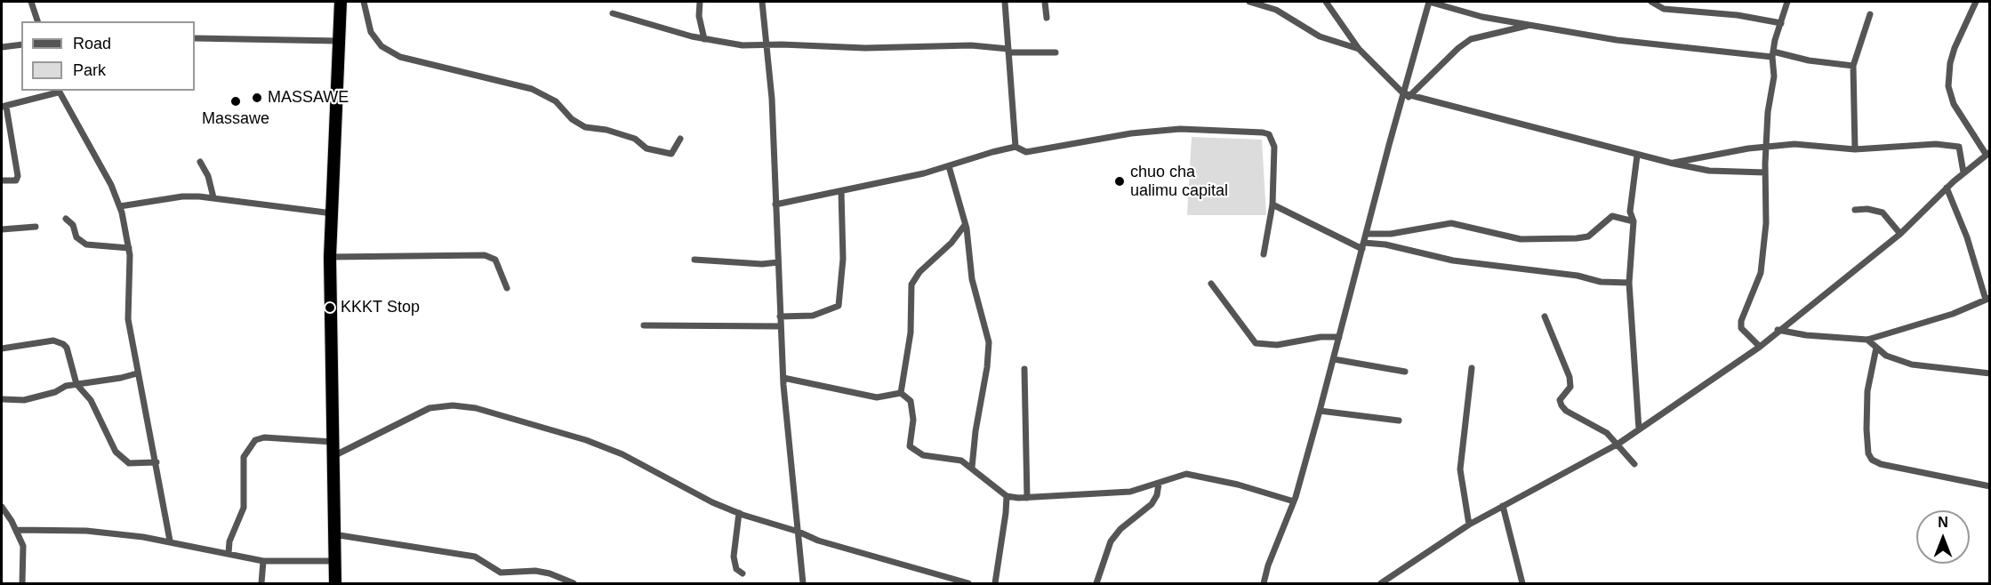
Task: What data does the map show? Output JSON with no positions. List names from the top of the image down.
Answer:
{
  "places": [
    "MASSAWE",
    "Massawe",
    "chuo cha ualimu capital",
    "KKKT Stop"
  ],
  "legend": ["Road", "Park"],
  "north": "top"
}
